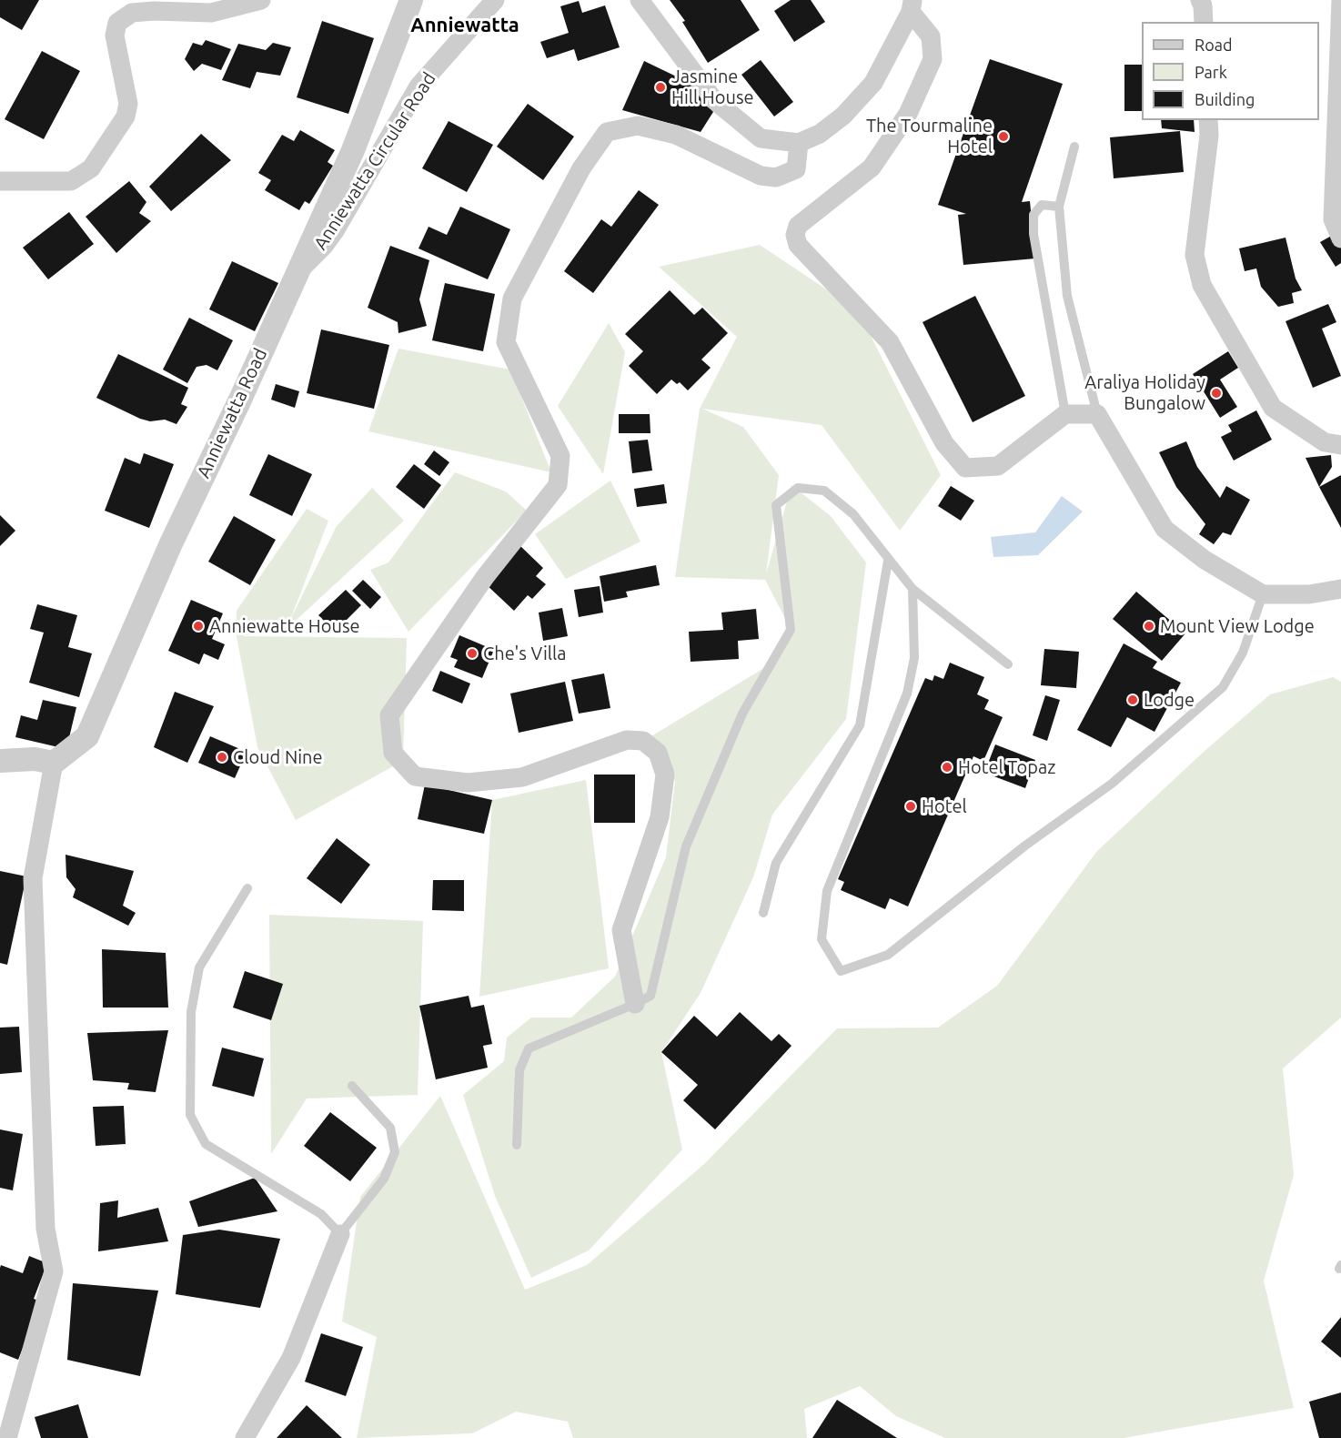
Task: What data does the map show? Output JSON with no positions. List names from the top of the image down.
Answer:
{
  "streets": {
    "street": ["Anniewatta Circular Road", "Anniewatta Road"]
  },
  "crossings": [
    ["Anniewatta Circular Road", "Anniewatta Road"]
  ],
  "districts": ["Anniewatta"],
  "places": [
    "Jasmine Hill House",
    "The Tourmaline Hotel",
    "Araliya Holiday Bungalow",
    "Anniewatte House",
    "Mount View Lodge",
    "Che's Villa",
    "Lodge",
    "Cloud Nine",
    "Hotel Topaz",
    "Hotel"
  ],
  "legend": ["Road", "Park", "Building"]
}
